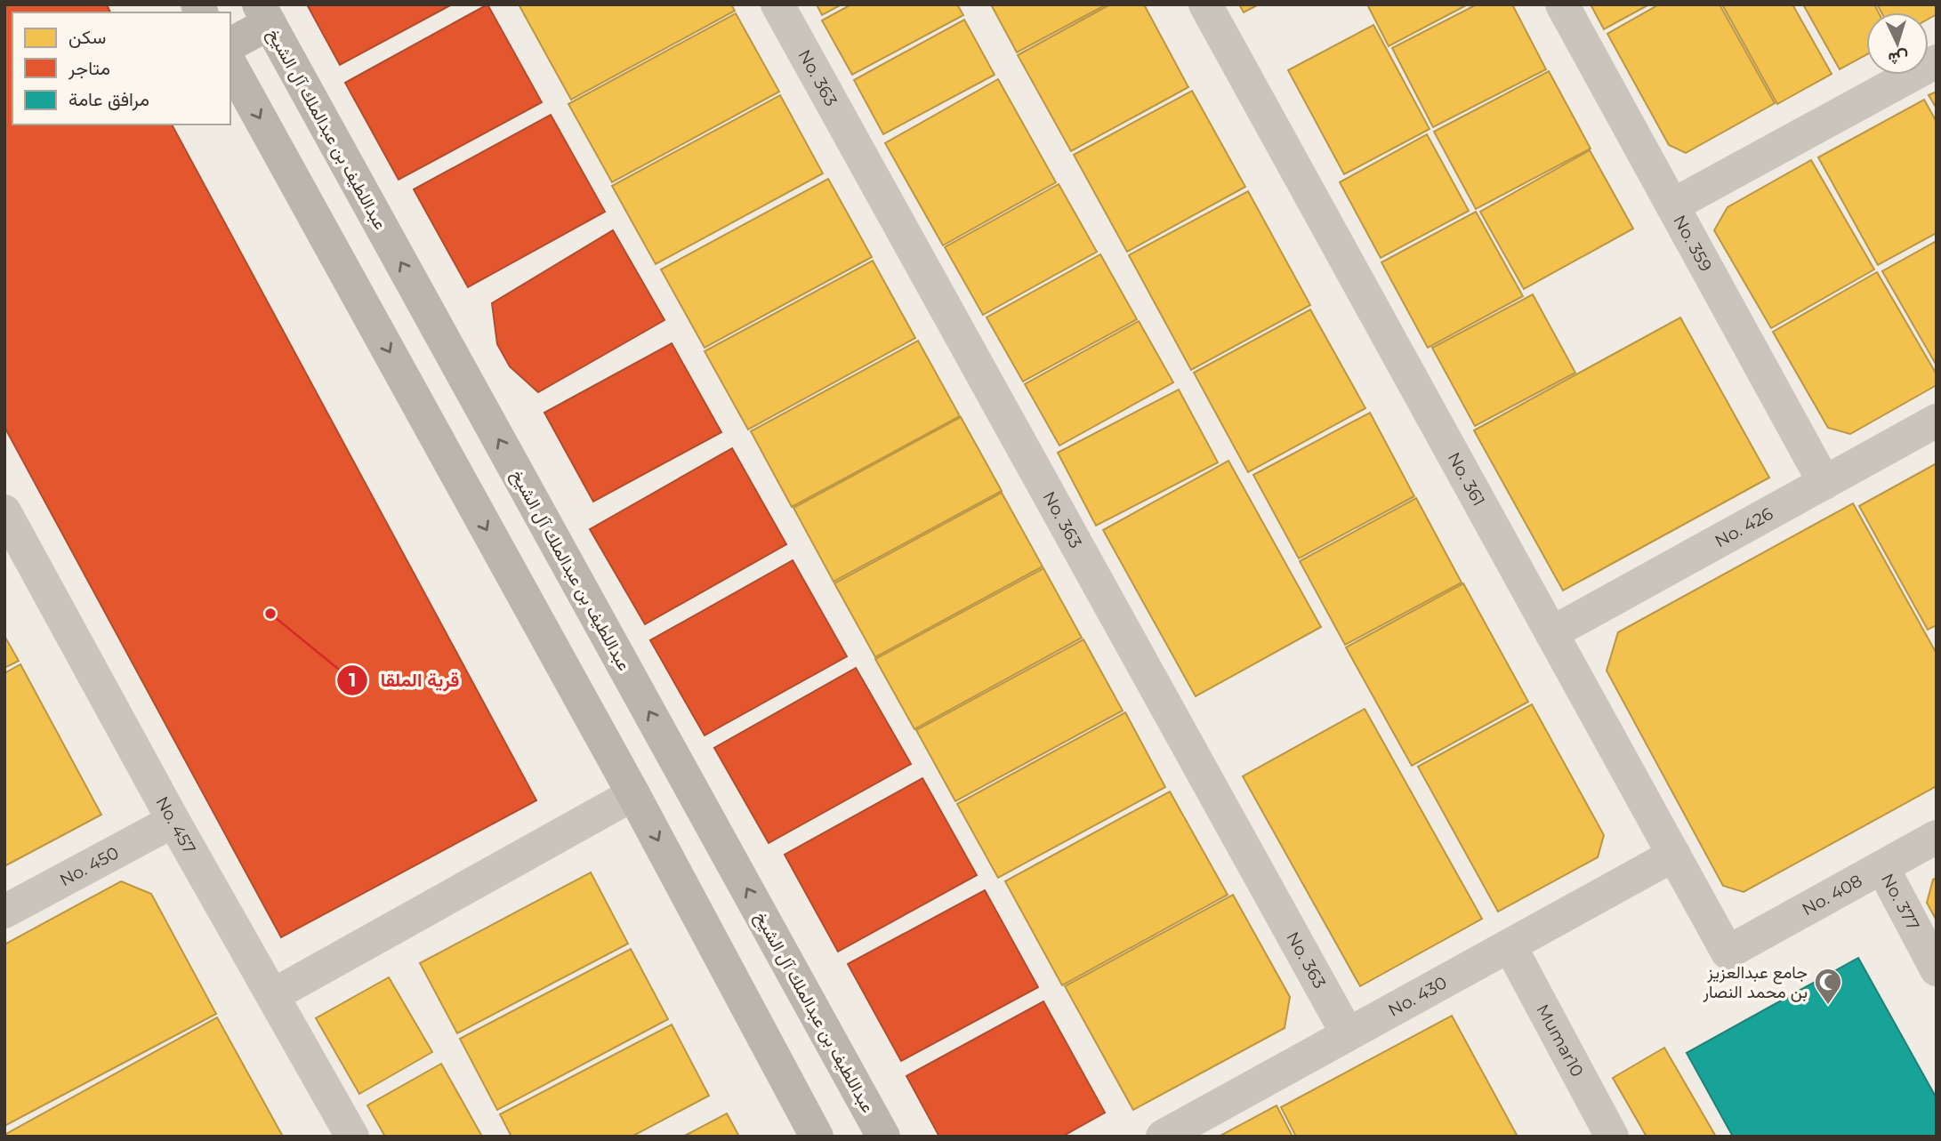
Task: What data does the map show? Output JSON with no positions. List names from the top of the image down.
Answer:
{
  "streets": {
    "street": [
      "No. 363",
      "عبداللطيف بن عبدالملك آل الشيخ",
      "No. 359",
      "No. 361",
      "No. 426",
      "No. 457",
      "No. 450",
      "No. 408",
      "No. 377",
      "No. 430",
      "Mumar10"
    ]
  },
  "crossings": [
    ["No. 363", "No. 430"],
    ["No. 359", "No. 426"],
    ["No. 361", "No. 426"],
    ["No. 361", "No. 408"],
    ["No. 361", "No. 430"],
    ["No. 457", "No. 450"],
    ["No. 408", "No. 377"],
    ["No. 430", "Mumar10"]
  ],
  "places": {
    "other": ["قرية الملقا"],
    "mosque": ["جامع عبدالعزيز بن محمد النصار"]
  },
  "legend": ["سكن", "متاجر", "مرافق عامة"],
  "north": "bottom"
}
